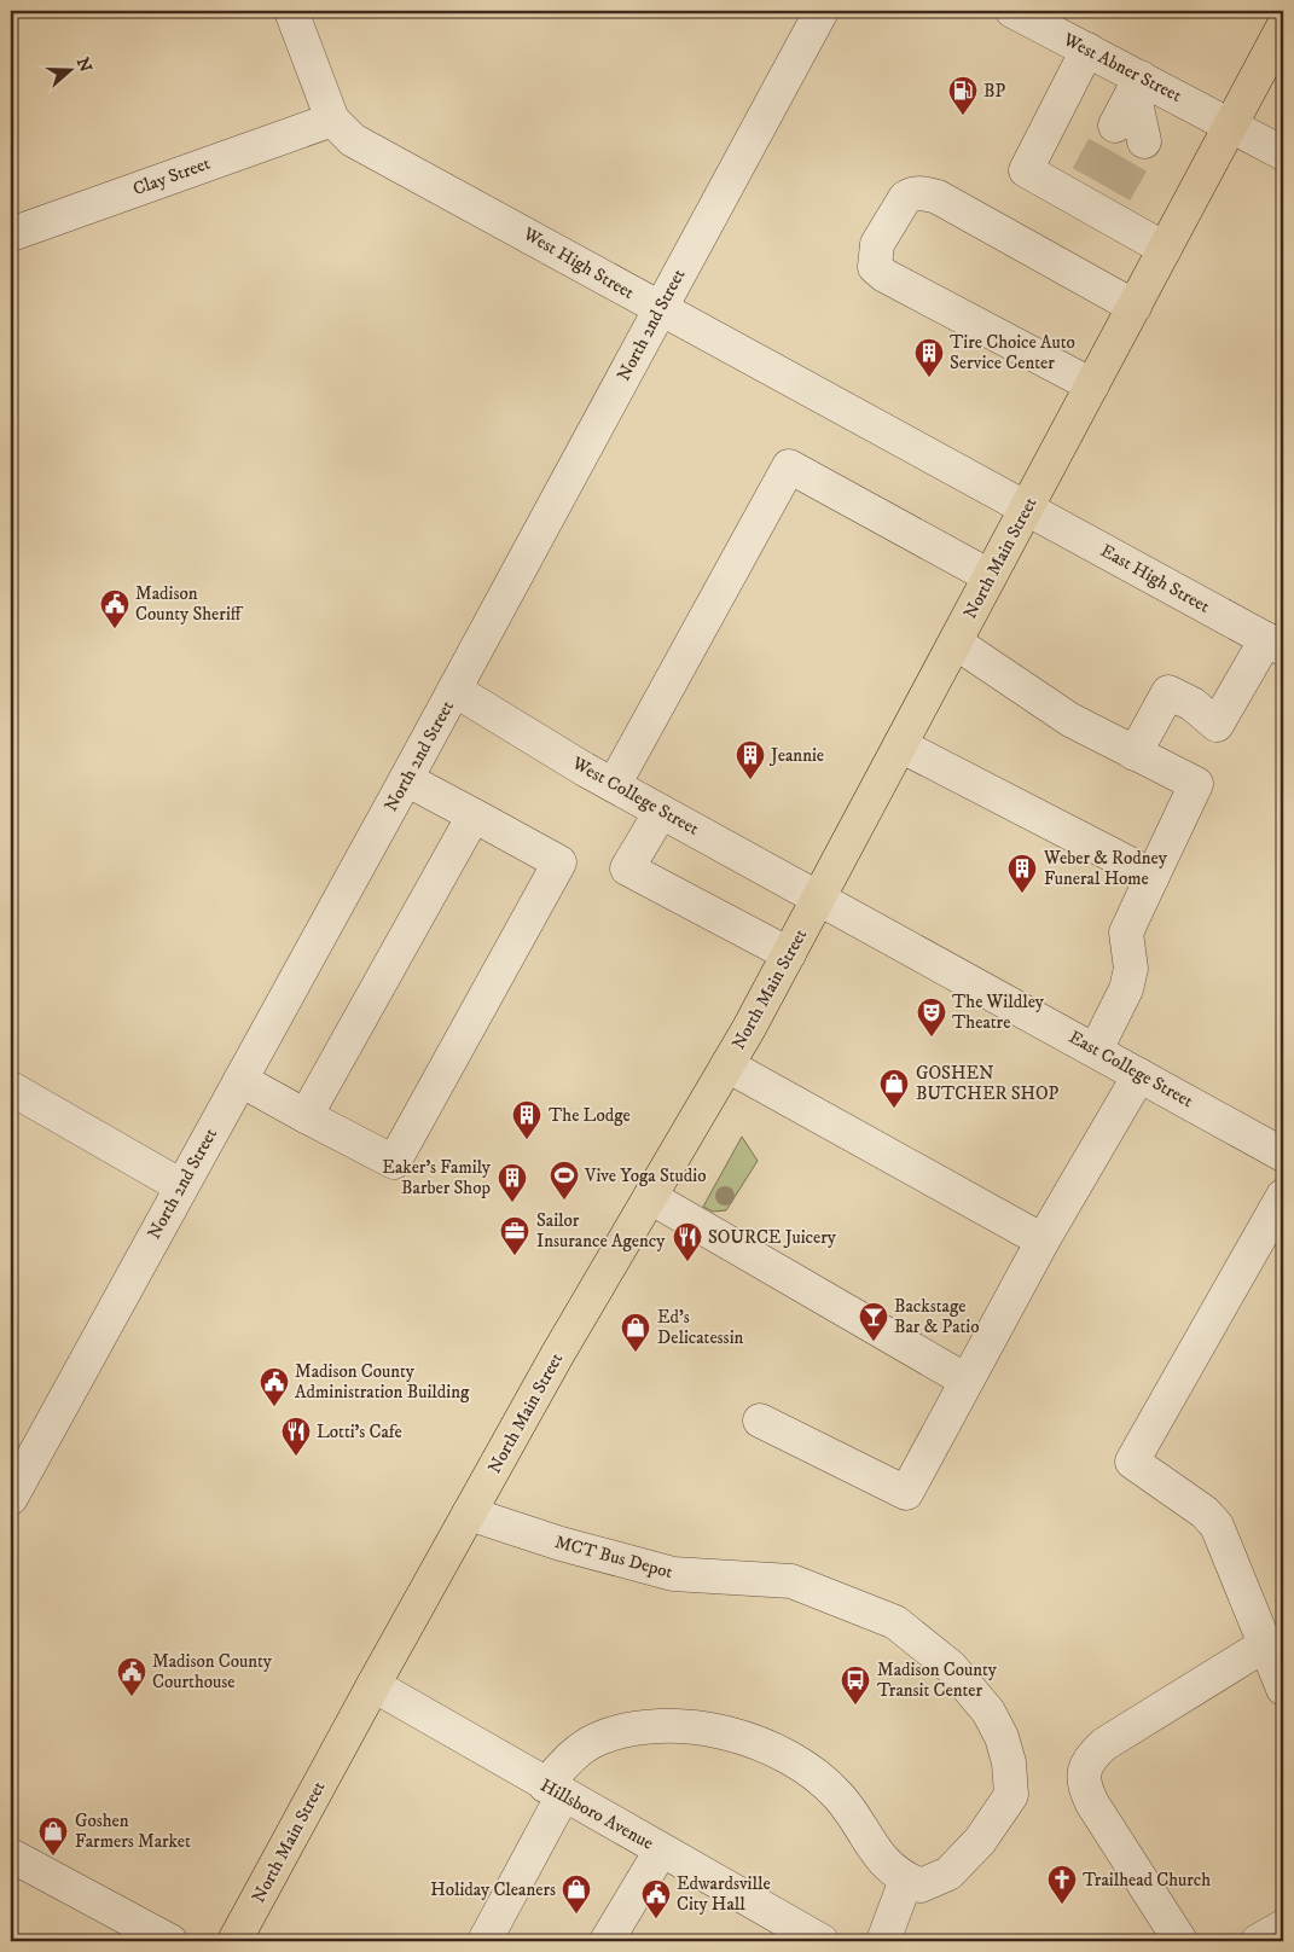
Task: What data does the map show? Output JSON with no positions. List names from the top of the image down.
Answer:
{
  "streets": {
    "main road": ["North Main Street"],
    "street": [
      "West Abner Street",
      "Clay Street",
      "West High Street",
      "North 2nd Street",
      "East High Street",
      "West College Street",
      "East College Street",
      "MCT Bus Depot",
      "Hillsboro Avenue"
    ]
  },
  "crossings": [
    ["West Abner Street", "North Main Street"],
    ["Clay Street", "West High Street"],
    ["West High Street", "North 2nd Street"],
    ["West High Street", "North Main Street"],
    ["West High Street", "East High Street"],
    ["North 2nd Street", "West College Street"],
    ["North Main Street", "East High Street"],
    ["North Main Street", "West College Street"],
    ["North Main Street", "East College Street"],
    ["North Main Street", "MCT Bus Depot"],
    ["North Main Street", "Hillsboro Avenue"],
    ["West College Street", "East College Street"]
  ],
  "places": {
    "fuel station": ["BP"],
    "building": [
      "Tire Choice Auto Service Center",
      "Jeannie",
      "Weber & Rodney Funeral Home",
      "The Lodge",
      "Eaker's Family Barber Shop"
    ],
    "public building": [
      "Madison County Sheriff",
      "Madison County Administration Building",
      "Madison County Courthouse",
      "Edwardsville City Hall"
    ],
    "theatre": ["The Wildley Theatre"],
    "shop": [
      "GOSHEN BUTCHER SHOP",
      "Ed's Delicatessin",
      "Goshen Farmers Market",
      "Holiday Cleaners"
    ],
    "sports": ["Vive Yoga Studio"],
    "office": ["Sailor Insurance Agency"],
    "restaurant": ["SOURCE Juicery", "Lotti's Cafe"],
    "bar": ["Backstage Bar & Patio"],
    "bus stop": ["Madison County Transit Center"],
    "church": ["Trailhead Church"]
  },
  "north": "right"
}
